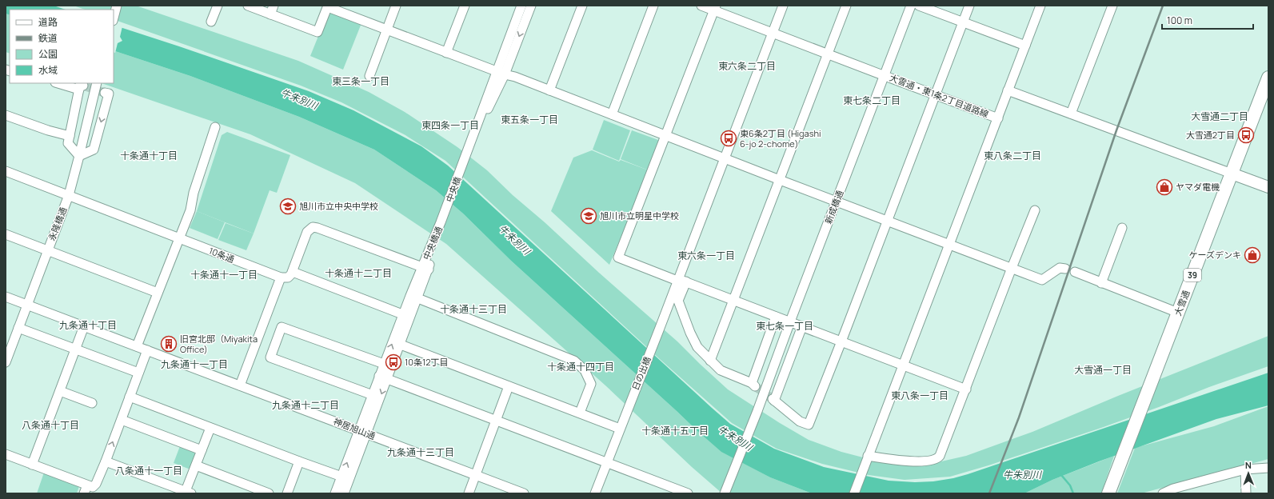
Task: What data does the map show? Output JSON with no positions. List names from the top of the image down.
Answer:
{
  "streets": {
    "highway": ["39", "大雪通"],
    "street": [
      "大雪通・東1条2丁目道路線",
      "中央橋",
      "新成橋通",
      "永隆橋通",
      "中央橋通",
      "10条通",
      "日の出橋",
      "神居旭山通"
    ]
  },
  "crossings": [
    ["大雪通・東1条2丁目道路線", "新成橋通"],
    ["中央橋", "中央橋通"],
    ["永隆橋通", "10条通"],
    ["永隆橋通", "神居旭山通"],
    ["中央橋通", "神居旭山通"]
  ],
  "districts": [
    "東六条二丁目",
    "東三条一丁目",
    "東七条二丁目",
    "大雪通二丁目",
    "東五条一丁目",
    "東四条一丁目",
    "十条通十丁目",
    "東八条二丁目",
    "東六条一丁目",
    "十条通十二丁目",
    "十条通十一丁目",
    "十条通十三丁目",
    "九条通十丁目",
    "東七条一丁目",
    "九条通十一丁目",
    "十条通十四丁目",
    "大雪通一丁目",
    "東八条一丁目",
    "九条通十二丁目",
    "八条通十丁目",
    "十条通十五丁目",
    "九条通十三丁目",
    "八条通十一丁目"
  ],
  "water": ["牛朱別川"],
  "places": {
    "bus stop": ["大雪通2丁目", "東6条2丁目 (Higashi 6-jo 2-chome)", "10条12丁目"],
    "shop": ["ヤマダ電機", "ケーズデンキ"],
    "school or university": ["旭川市立中央中学校", "旭川市立明星中学校"],
    "building": ["旧宮北邸（Miyakita Office)"]
  },
  "legend": [
    "道路",
    "鉄道",
    "公園",
    "水域"
  ],
  "scale_bar": "100 m",
  "north": "top"
}
